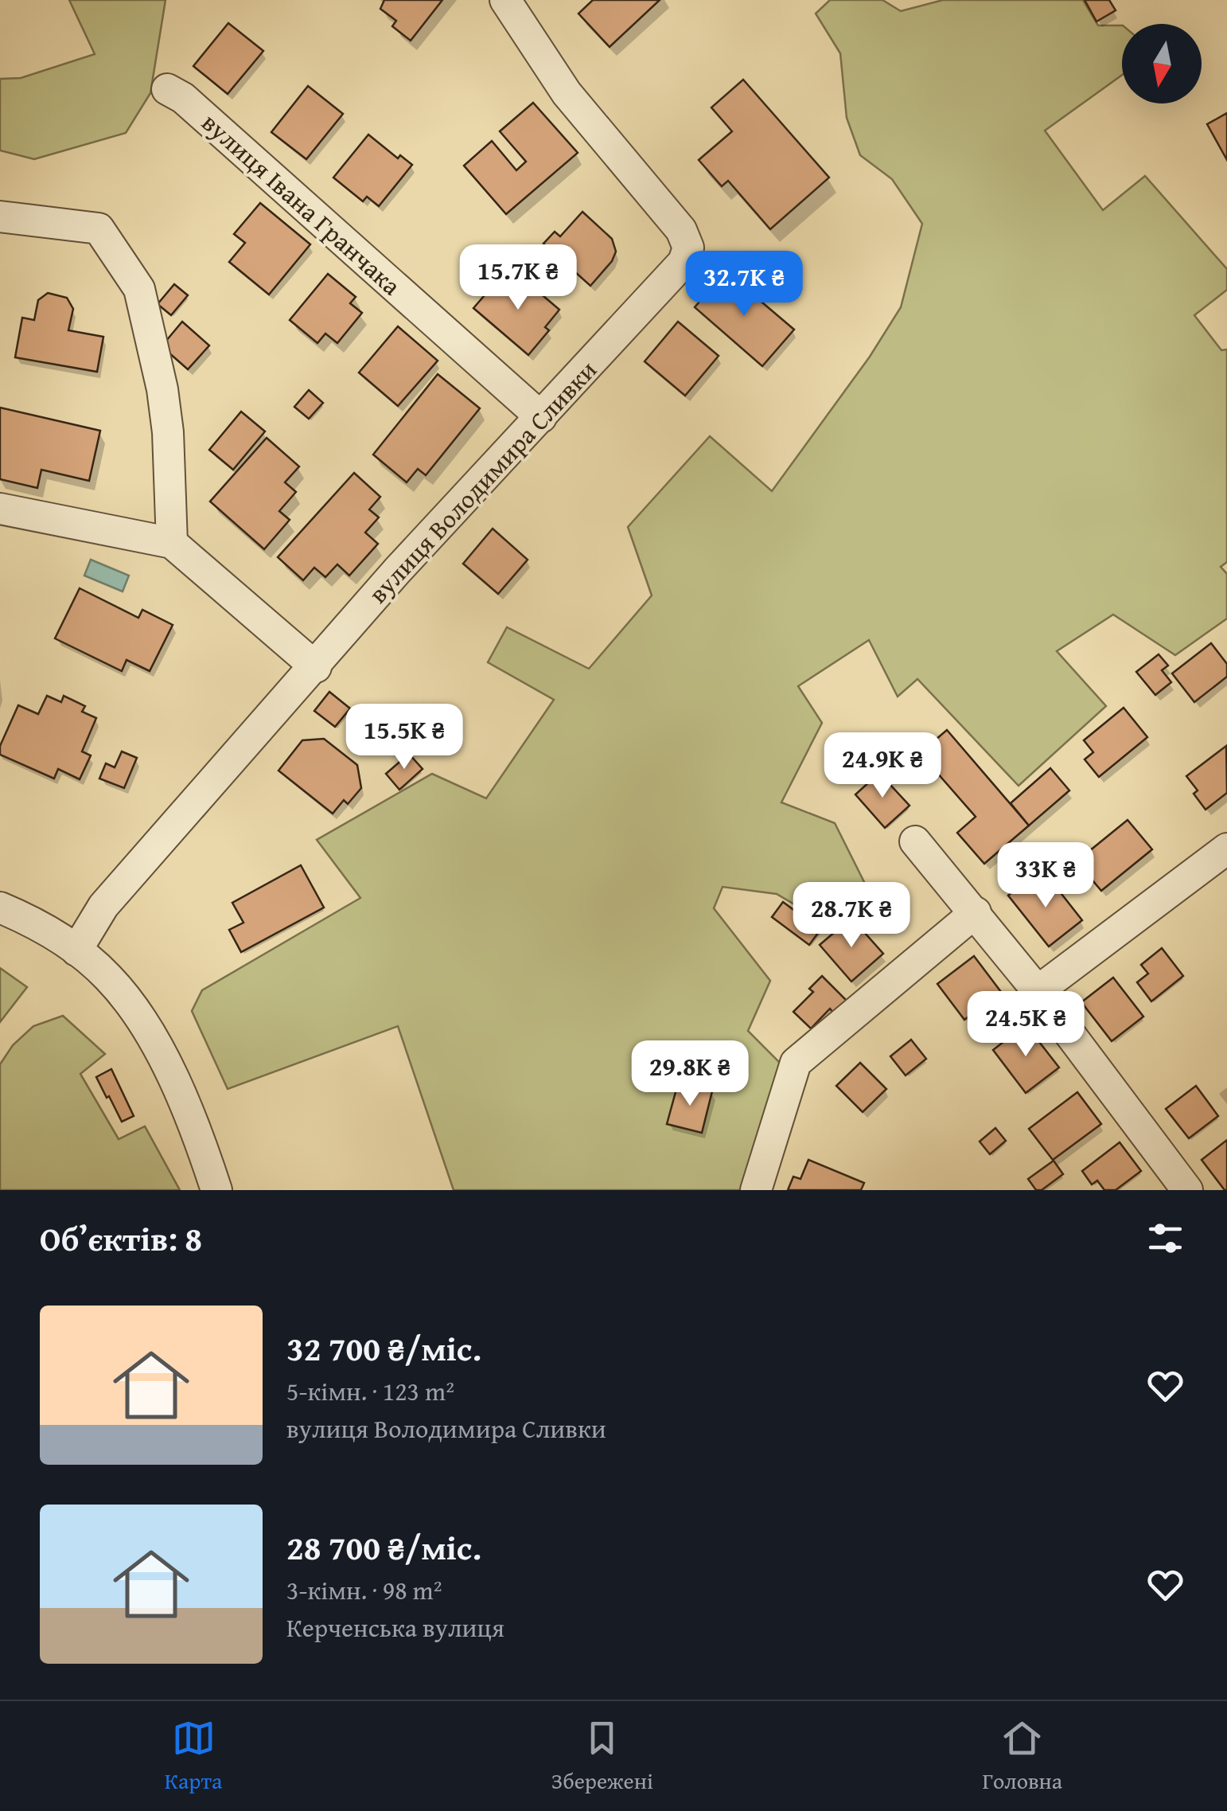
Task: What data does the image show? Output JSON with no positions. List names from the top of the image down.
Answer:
{
  "streets": {
    "street": ["вулиця Івана Гранчака", "вулиця Володимира Сливки"]
  },
  "crossings": [
    ["вулиця Івана Гранчака", "вулиця Володимира Сливки"]
  ],
  "north": "bottom",
  "page": {
    "price": [
      "15.7K ₴",
      "32.7K ₴",
      "15.5K ₴",
      "24.9K ₴",
      "33K ₴",
      "28.7K ₴",
      "24.5K ₴",
      "29.8K ₴"
    ],
    "heading": "Об’єктів: 8",
    "list": [
      {
        "name": "32 700 ₴/міс.",
        "note": "5-кімн. · 123 m² · вулиця Володимира Сливки"
      },
      {
        "name": "28 700 ₴/міс.",
        "note": "3-кімн. · 98 m² · Керченська вулиця"
      }
    ],
    "tabs": ["Карта", "Збережені", "Головна"]
  }
}
